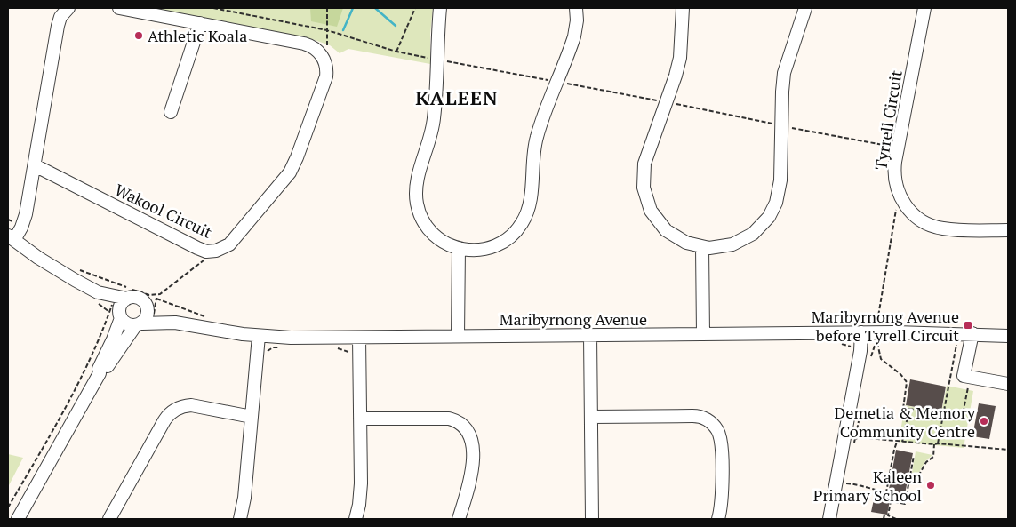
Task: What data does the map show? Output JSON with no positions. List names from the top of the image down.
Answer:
{
  "streets": {
    "street": ["Tyrrell Circuit", "Wakool Circuit", "Maribyrnong Avenue"]
  },
  "districts": ["KALEEN"],
  "places": {
    "other": ["Athletic Koala", "Demetia & Memory Community Centre", "Kaleen Primary School"],
    "transit": ["Maribyrnong Avenue before Tyrell Circuit"]
  }
}
